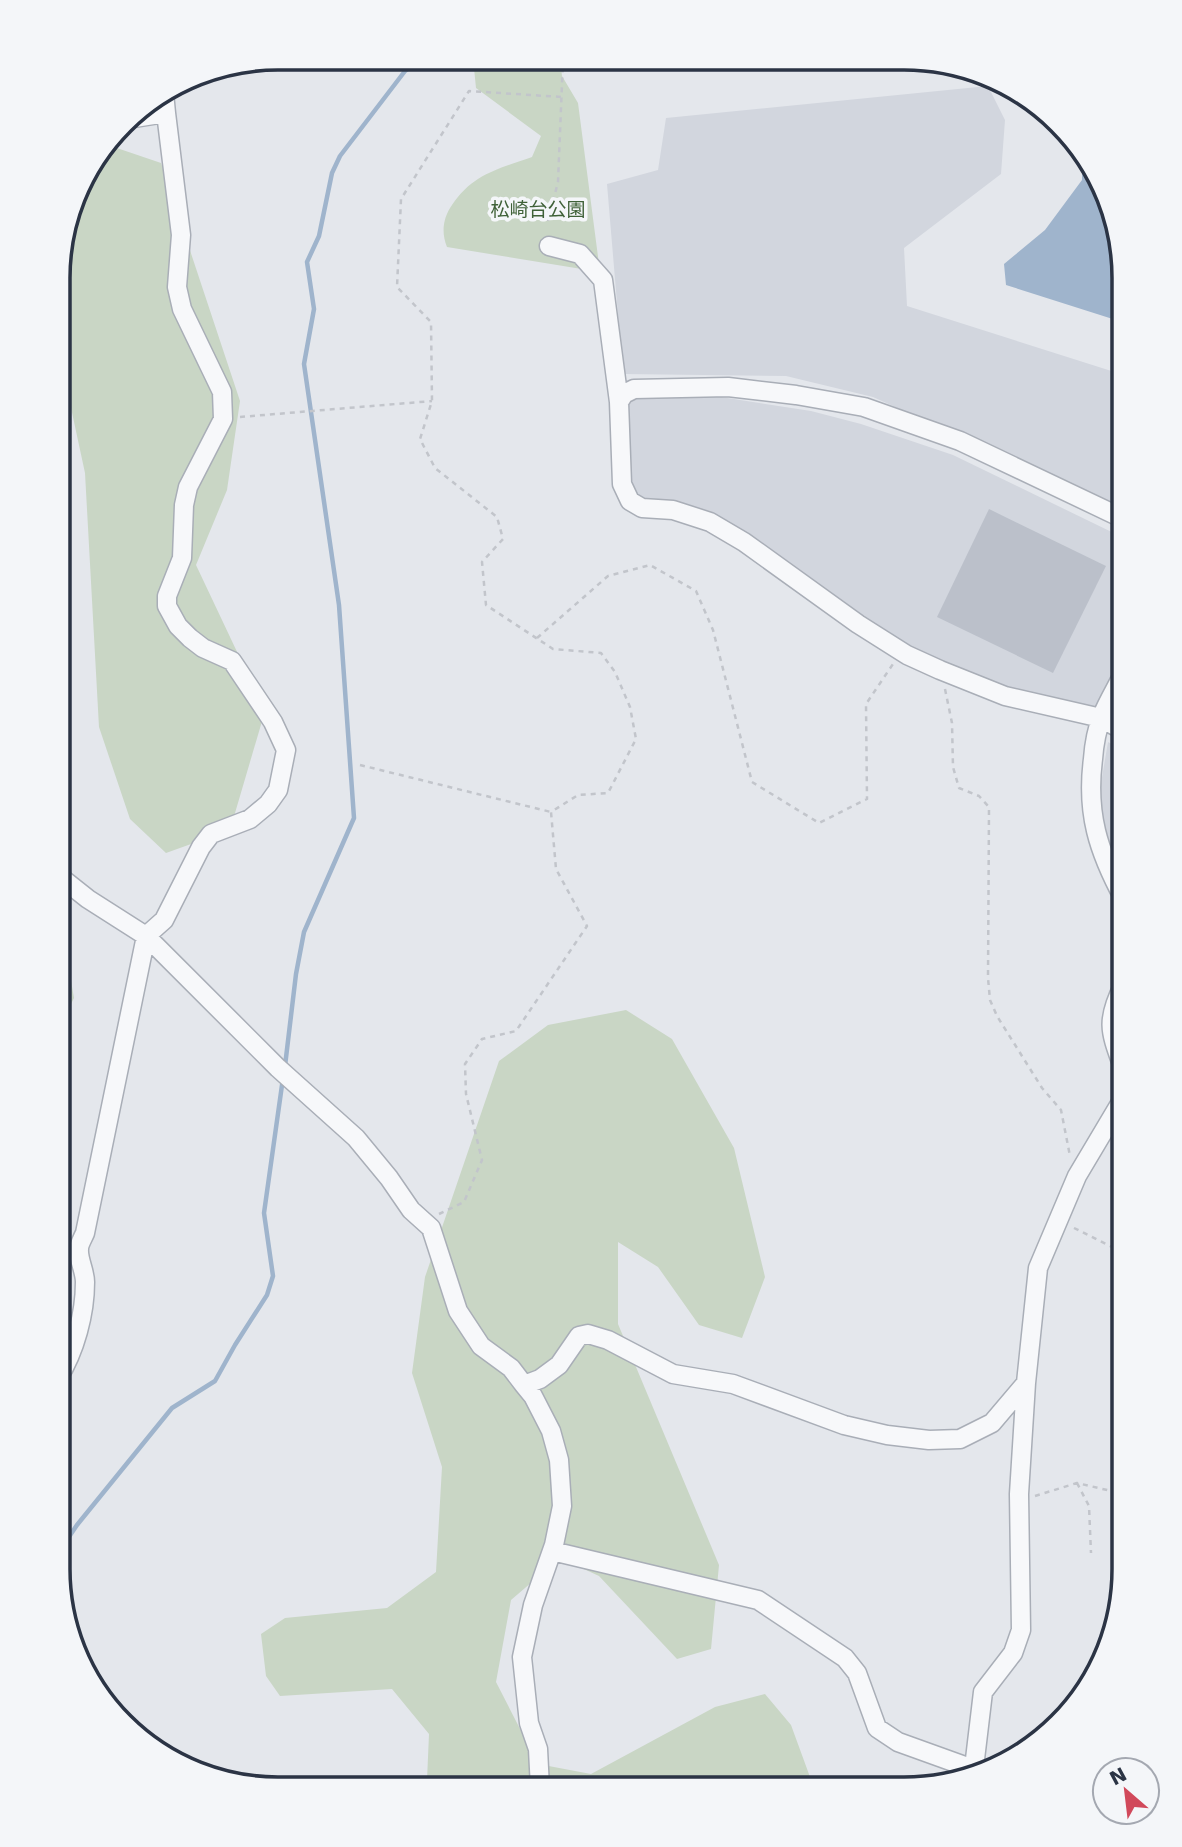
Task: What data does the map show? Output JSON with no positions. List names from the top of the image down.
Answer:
{
  "parks": ["松崎台公園"],
  "north": "top left"
}
